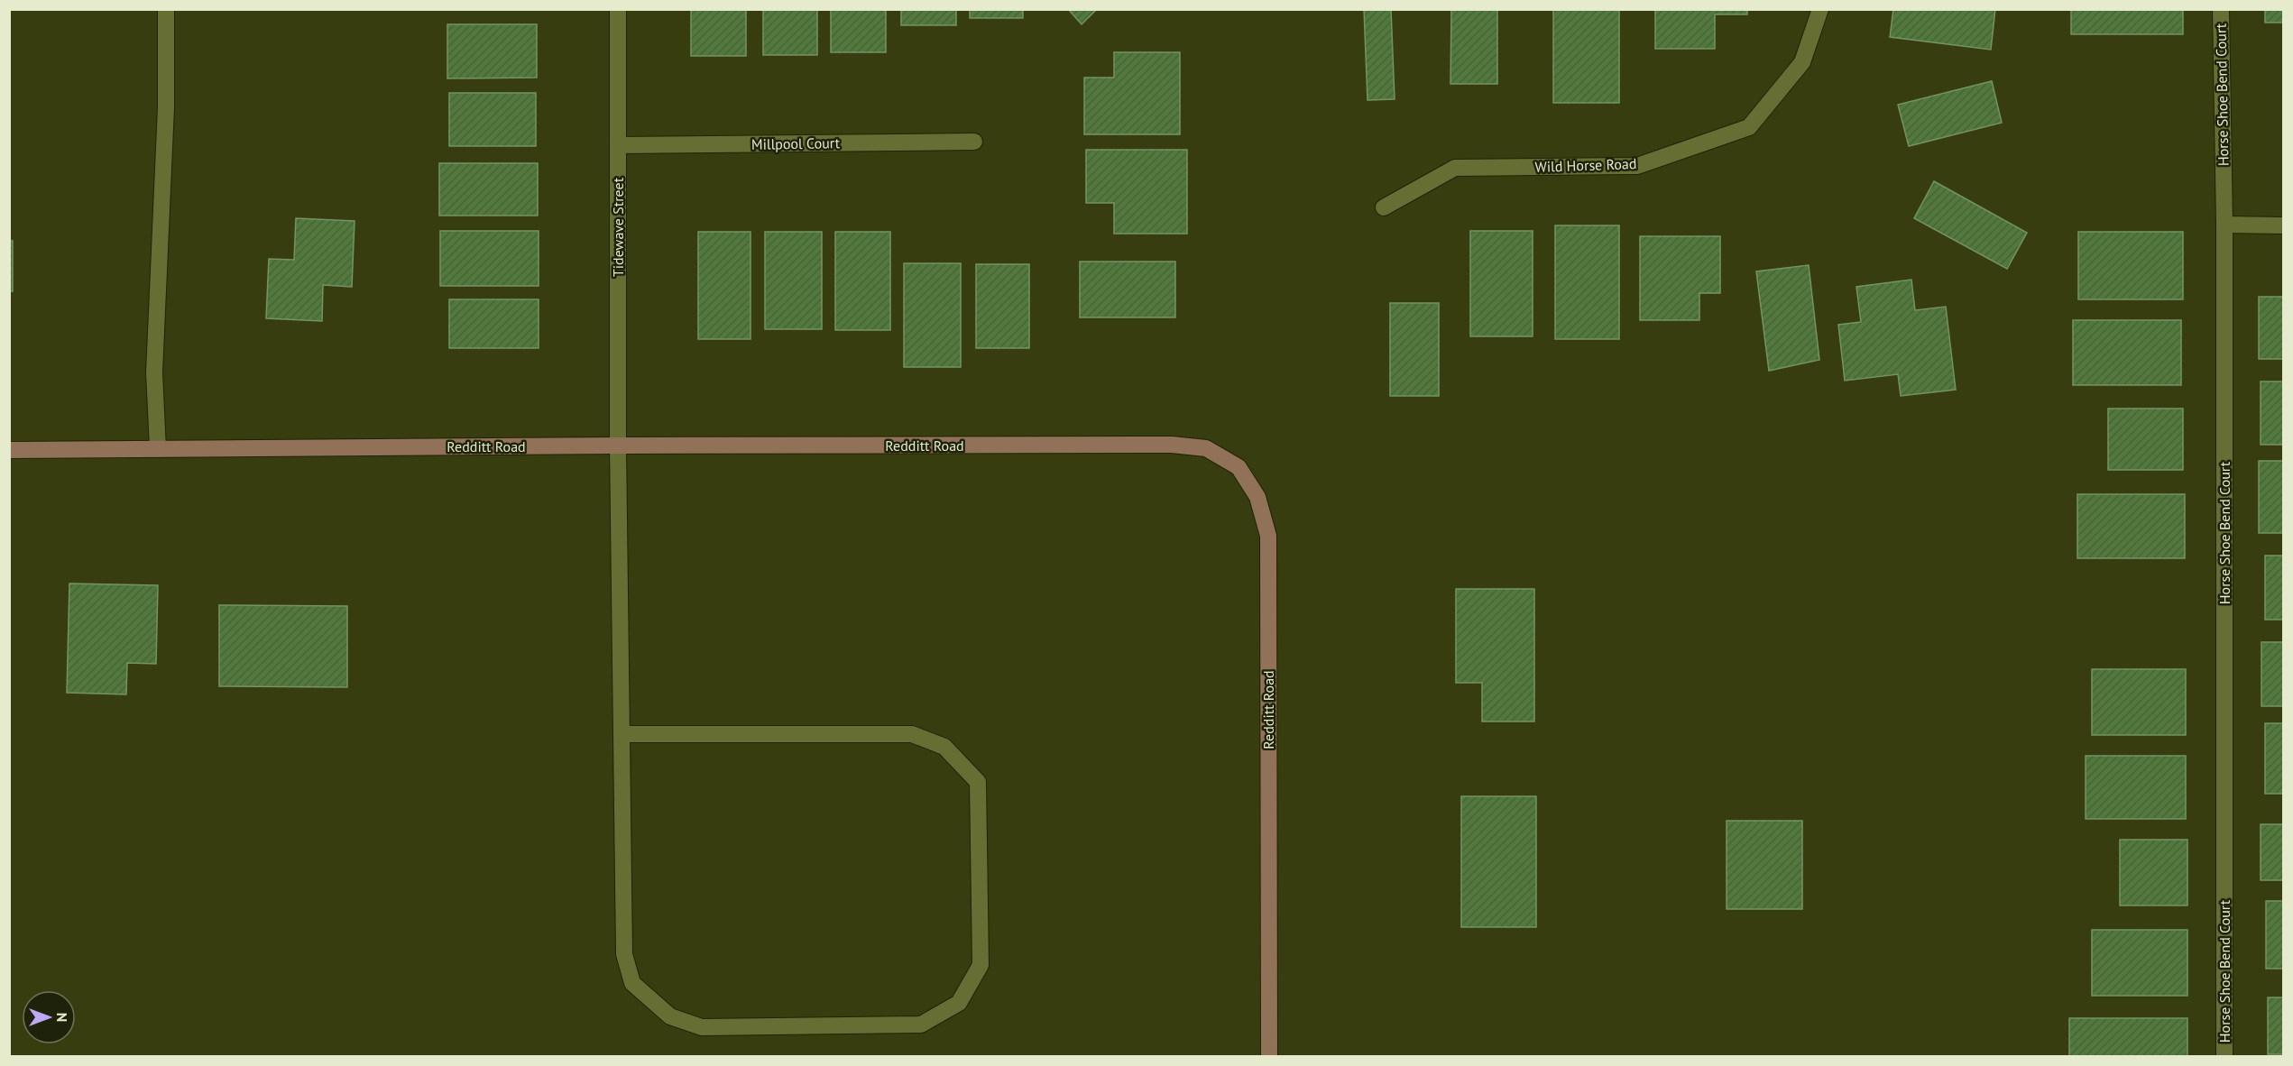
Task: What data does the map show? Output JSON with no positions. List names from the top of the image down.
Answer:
{
  "streets": {
    "street": [
      "Horse Shoe Bend Court",
      "Millpool Court",
      "Wild Horse Road",
      "Tidewave Street",
      "Redditt Road"
    ]
  },
  "crossings": [
    ["Millpool Court", "Tidewave Street"],
    ["Tidewave Street", "Redditt Road"]
  ],
  "north": "right"
}
